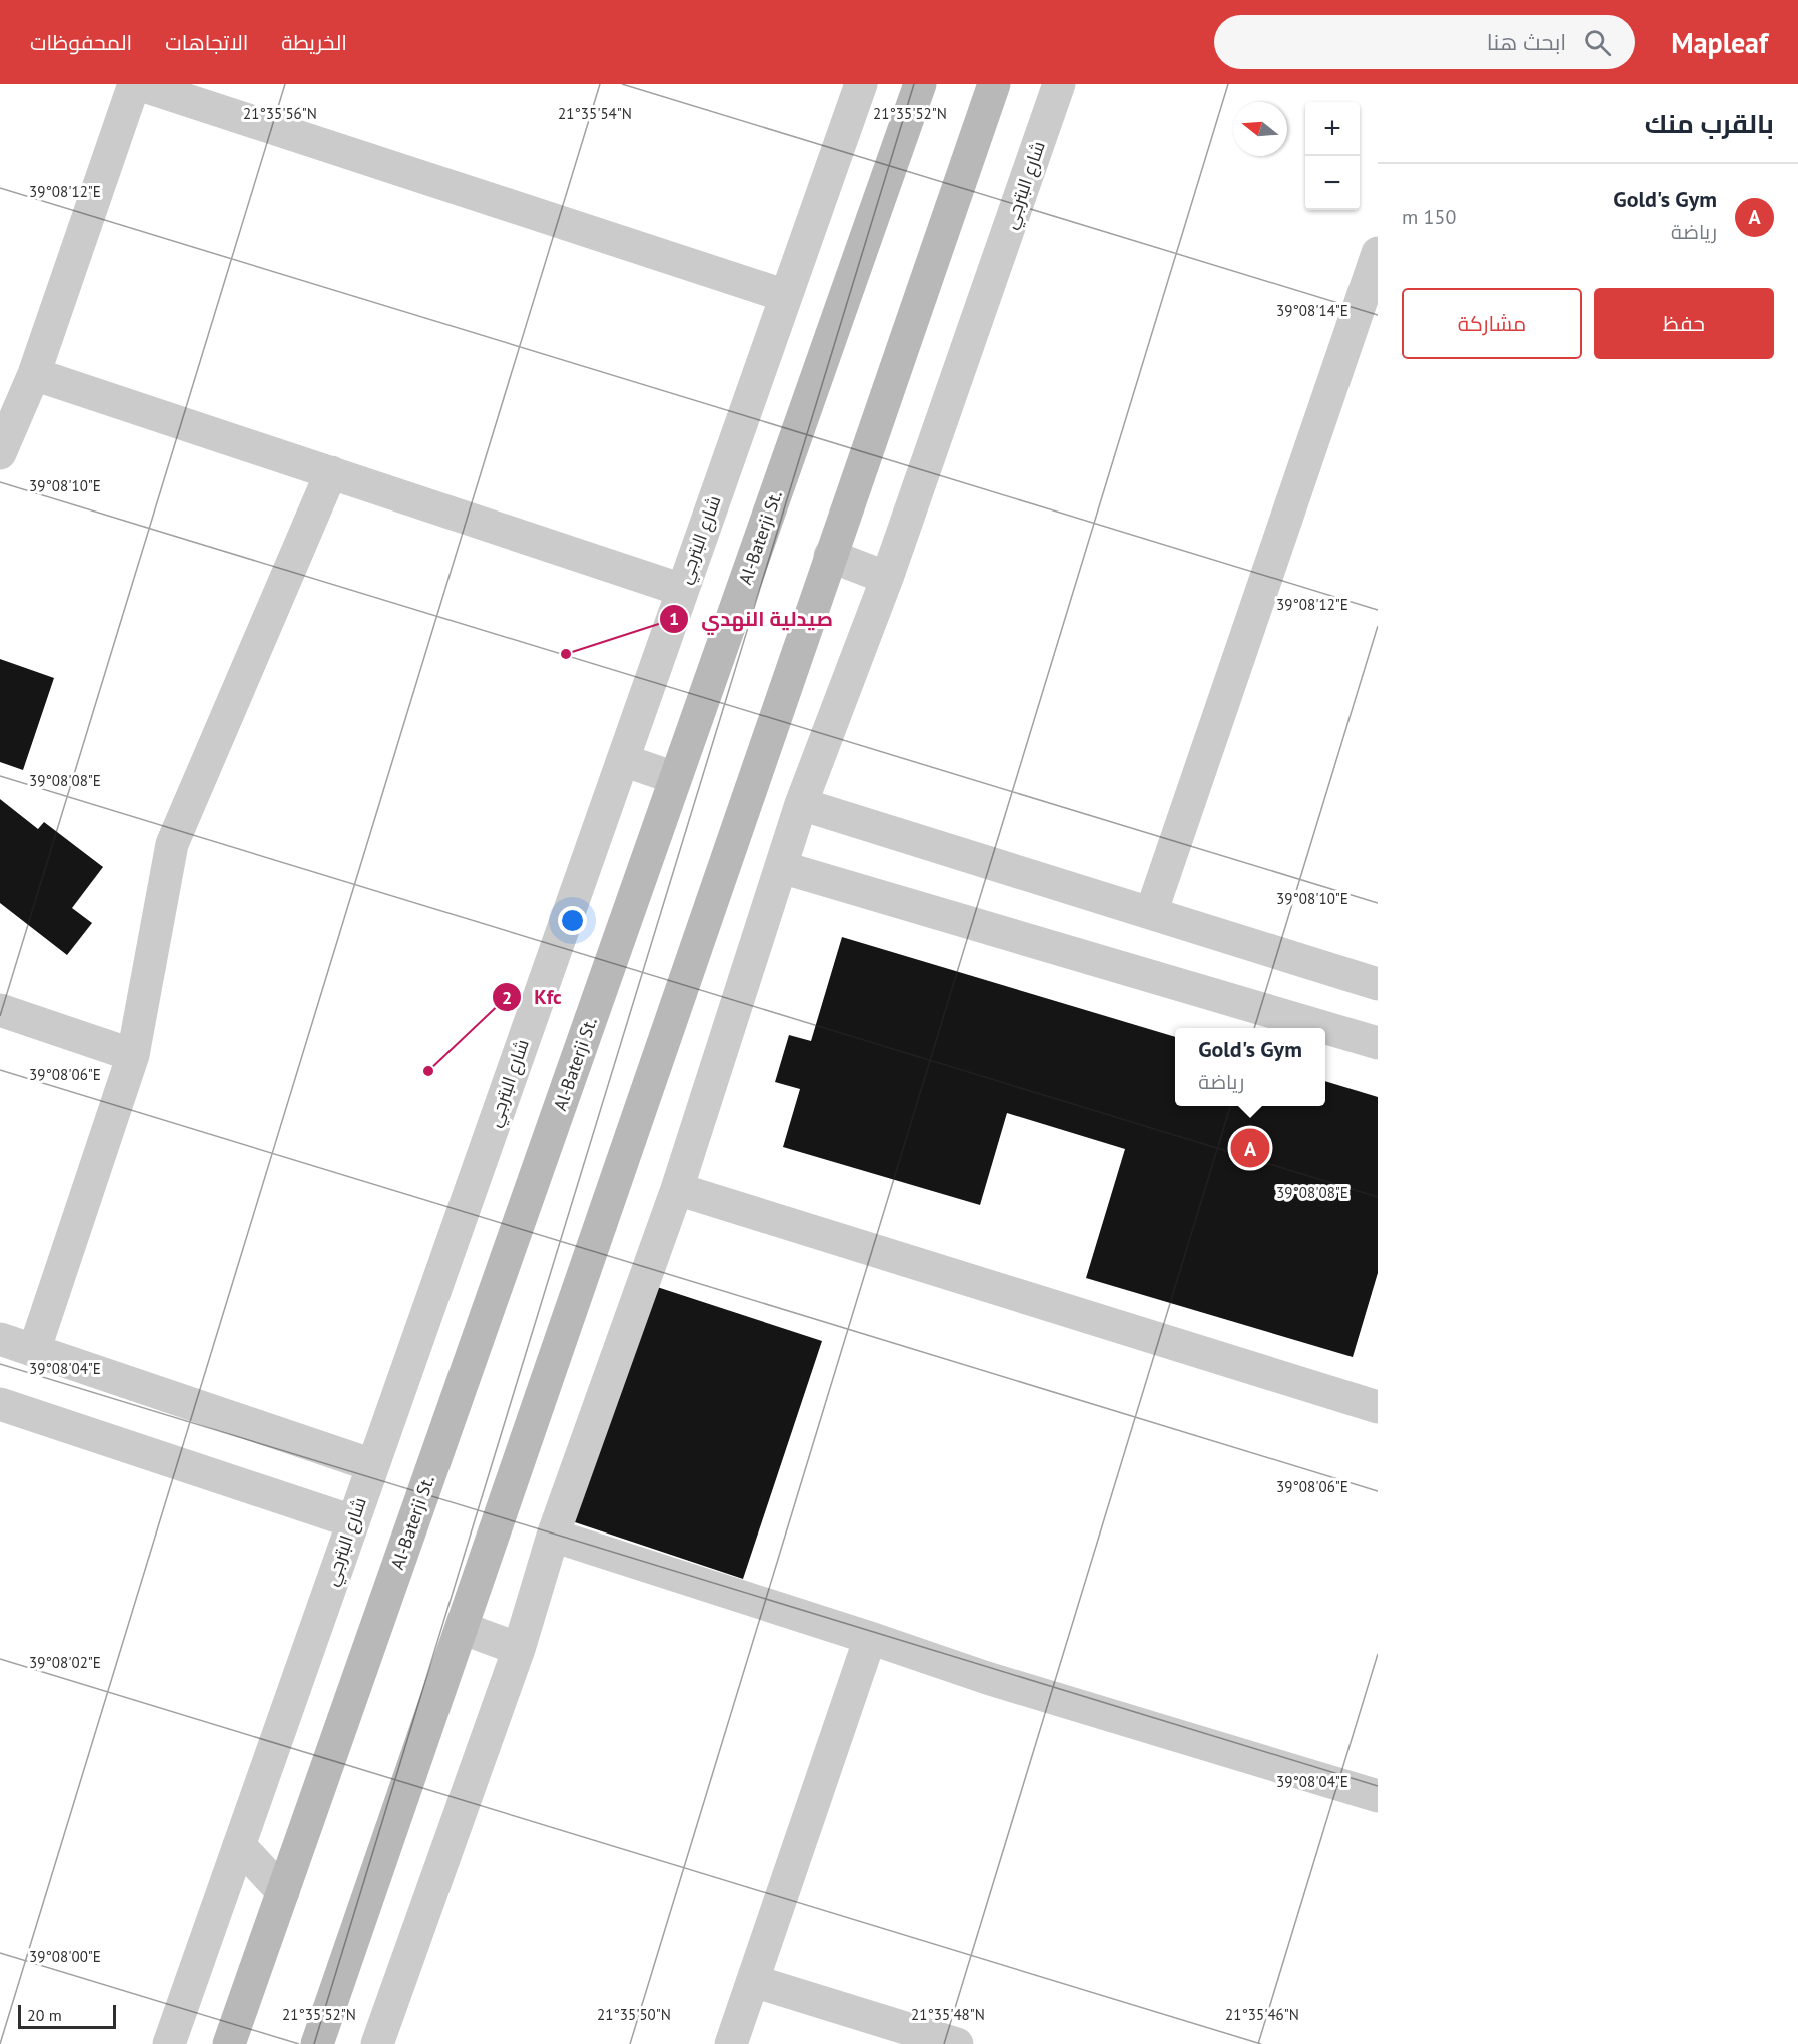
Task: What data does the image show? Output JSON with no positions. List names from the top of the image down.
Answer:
{
  "streets": {
    "main road": ["Al-Baterji St."],
    "street": ["شارع البترجي"]
  },
  "places": ["صيدلية النهدي", "Kfc"],
  "scale_bar": "20 m",
  "north": "left",
  "page": {
    "header": "Mapleaf",
    "search": "ابحث هنا",
    "nav": ["الخريطة", "الاتجاهات", "المحفوظات"],
    "heading": "بالقرب منك",
    "map_buttons": ["+", "−"],
    "list": [
      {
        "mark": "A",
        "name": "Gold's Gym",
        "note": "رياضة",
        "value": "150 m"
      }
    ],
    "buttons": ["حفظ", "مشاركة"],
    "popup": ["Gold's Gym", "رياضة"],
    "pins": "A",
    "scale": "20 m"
  },
  "coordinates": [
    "21°35'56\"N",
    "21°35'54\"N",
    "21°35'52\"N",
    "39°08'12\"E",
    "39°08'14\"E",
    "39°08'10\"E",
    "39°08'08\"E",
    "39°08'06\"E",
    "39°08'04\"E",
    "39°08'02\"E",
    "39°08'00\"E",
    "21°35'50\"N",
    "21°35'48\"N",
    "21°35'46\"N"
  ]
}
